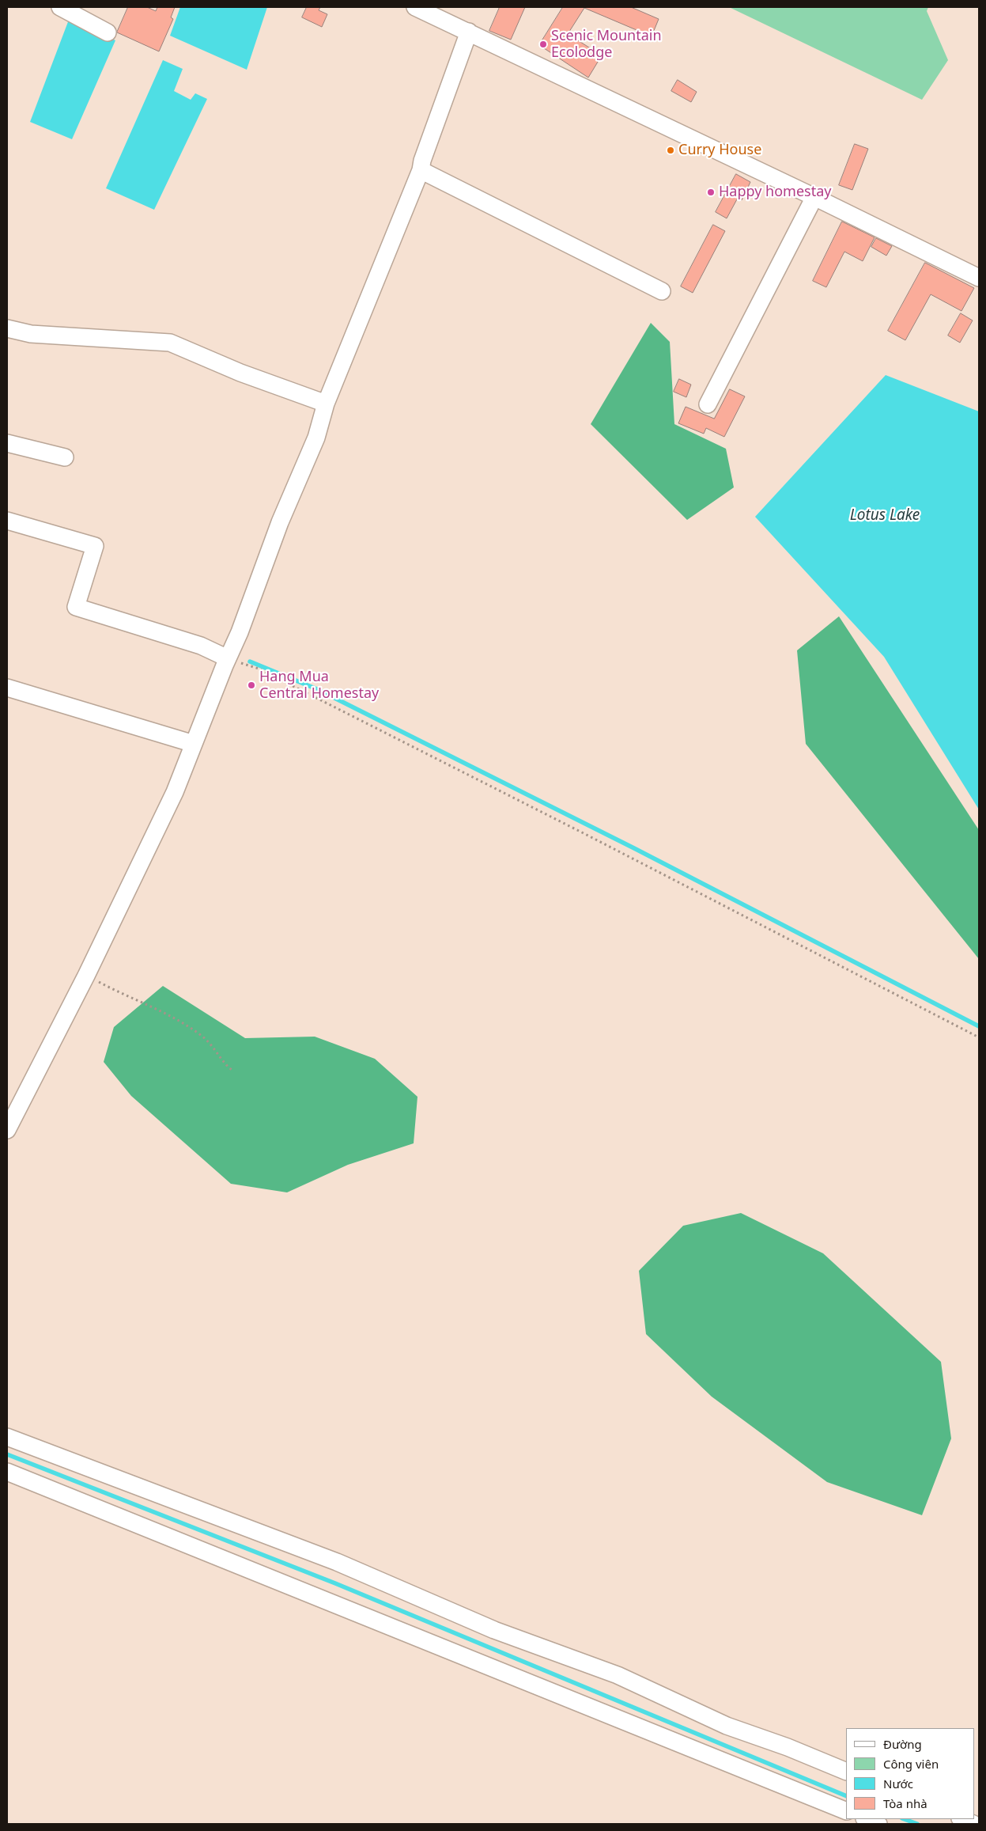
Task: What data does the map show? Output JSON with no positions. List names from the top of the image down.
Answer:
{
  "water": ["Lotus Lake"],
  "places": [
    "Scenic Mountain Ecolodge",
    "Curry House",
    "Happy homestay",
    "Hang Mua Central Homestay"
  ],
  "legend": [
    "Đường",
    "Công viên",
    "Nước",
    "Tòa nhà"
  ]
}
